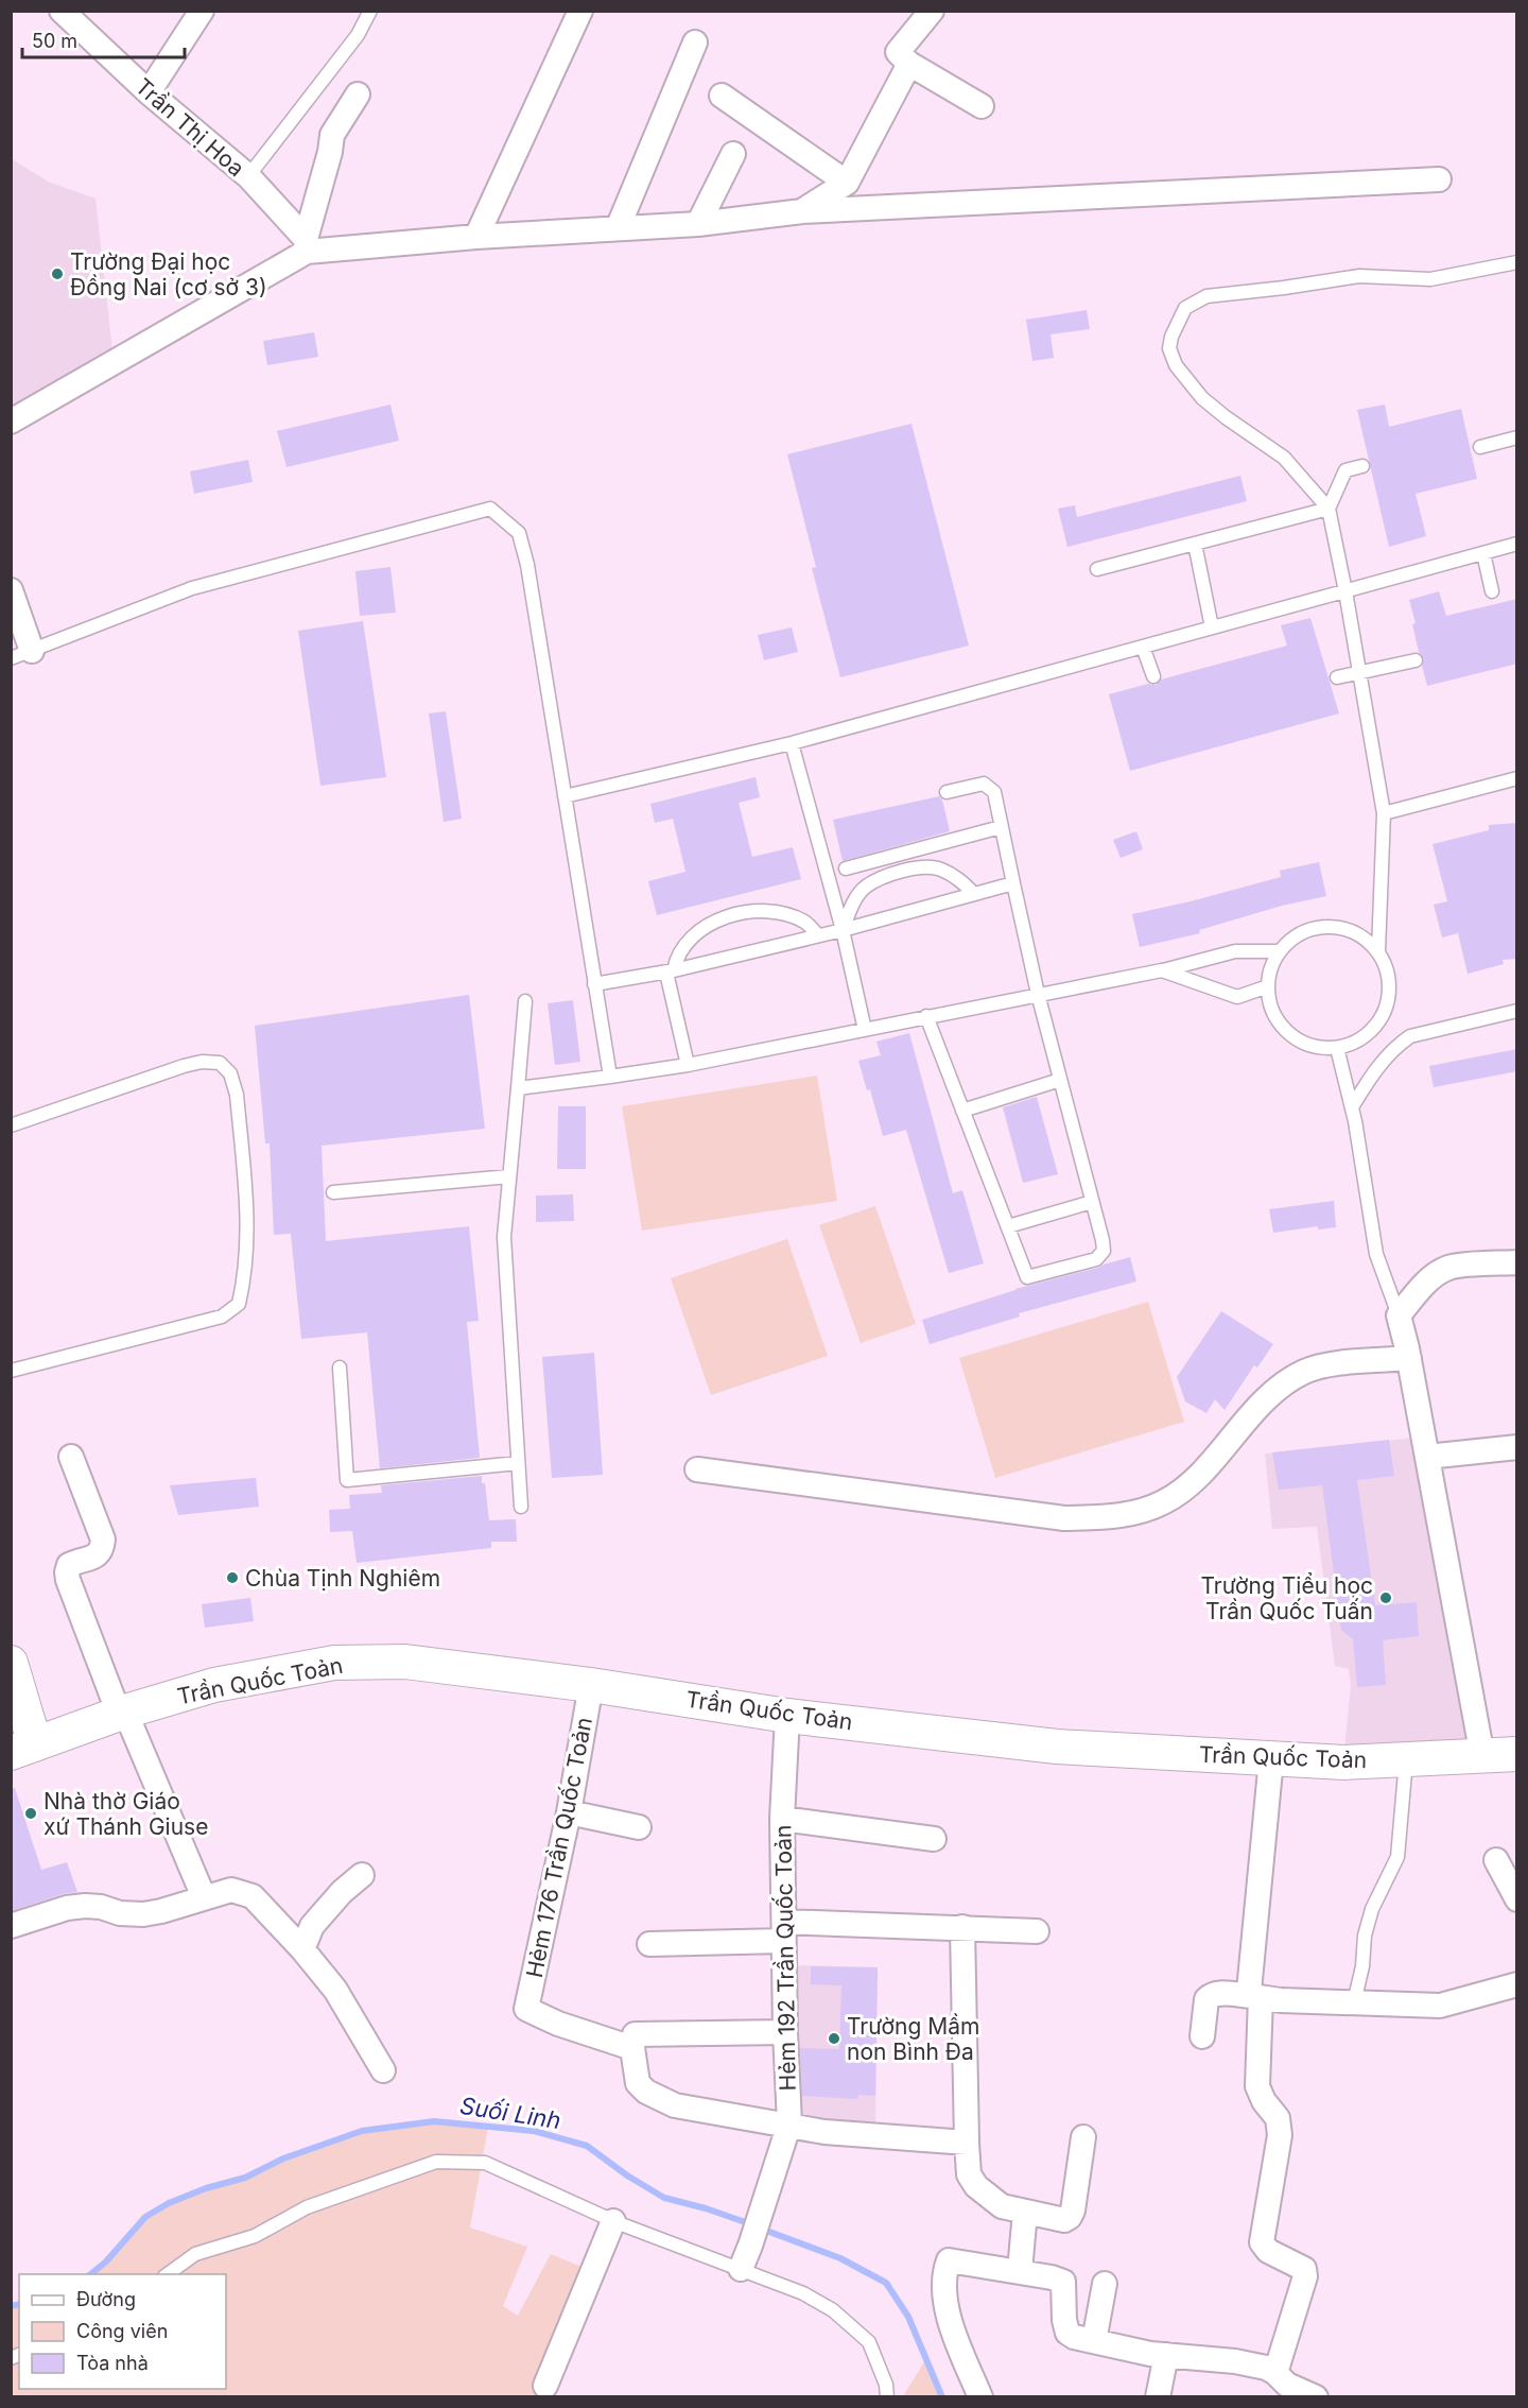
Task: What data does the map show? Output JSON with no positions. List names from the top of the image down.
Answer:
{
  "streets": {
    "main road": ["Trần Quốc Toản"],
    "street": ["Trần Thị Hoa", "Hẻm 176 Trần Quốc Toản", "Hẻm 192 Trần Quốc Toản"]
  },
  "crossings": [
    ["Trần Quốc Toản", "Hẻm 176 Trần Quốc Toản"],
    ["Trần Quốc Toản", "Hẻm 192 Trần Quốc Toản"]
  ],
  "water": ["Suối Linh"],
  "places": [
    "Trường Đại học Đồng Nai (cơ sở 3)",
    "Chùa Tịnh Nghiêm",
    "Trường Tiểu học Trần Quốc Tuấn",
    "Nhà thờ Giáo xứ Thánh Giuse",
    "Trường Mầm non Bình Đa"
  ],
  "legend": ["Đường", "Công viên", "Tòa nhà"],
  "scale_bar": "50 m"
}
